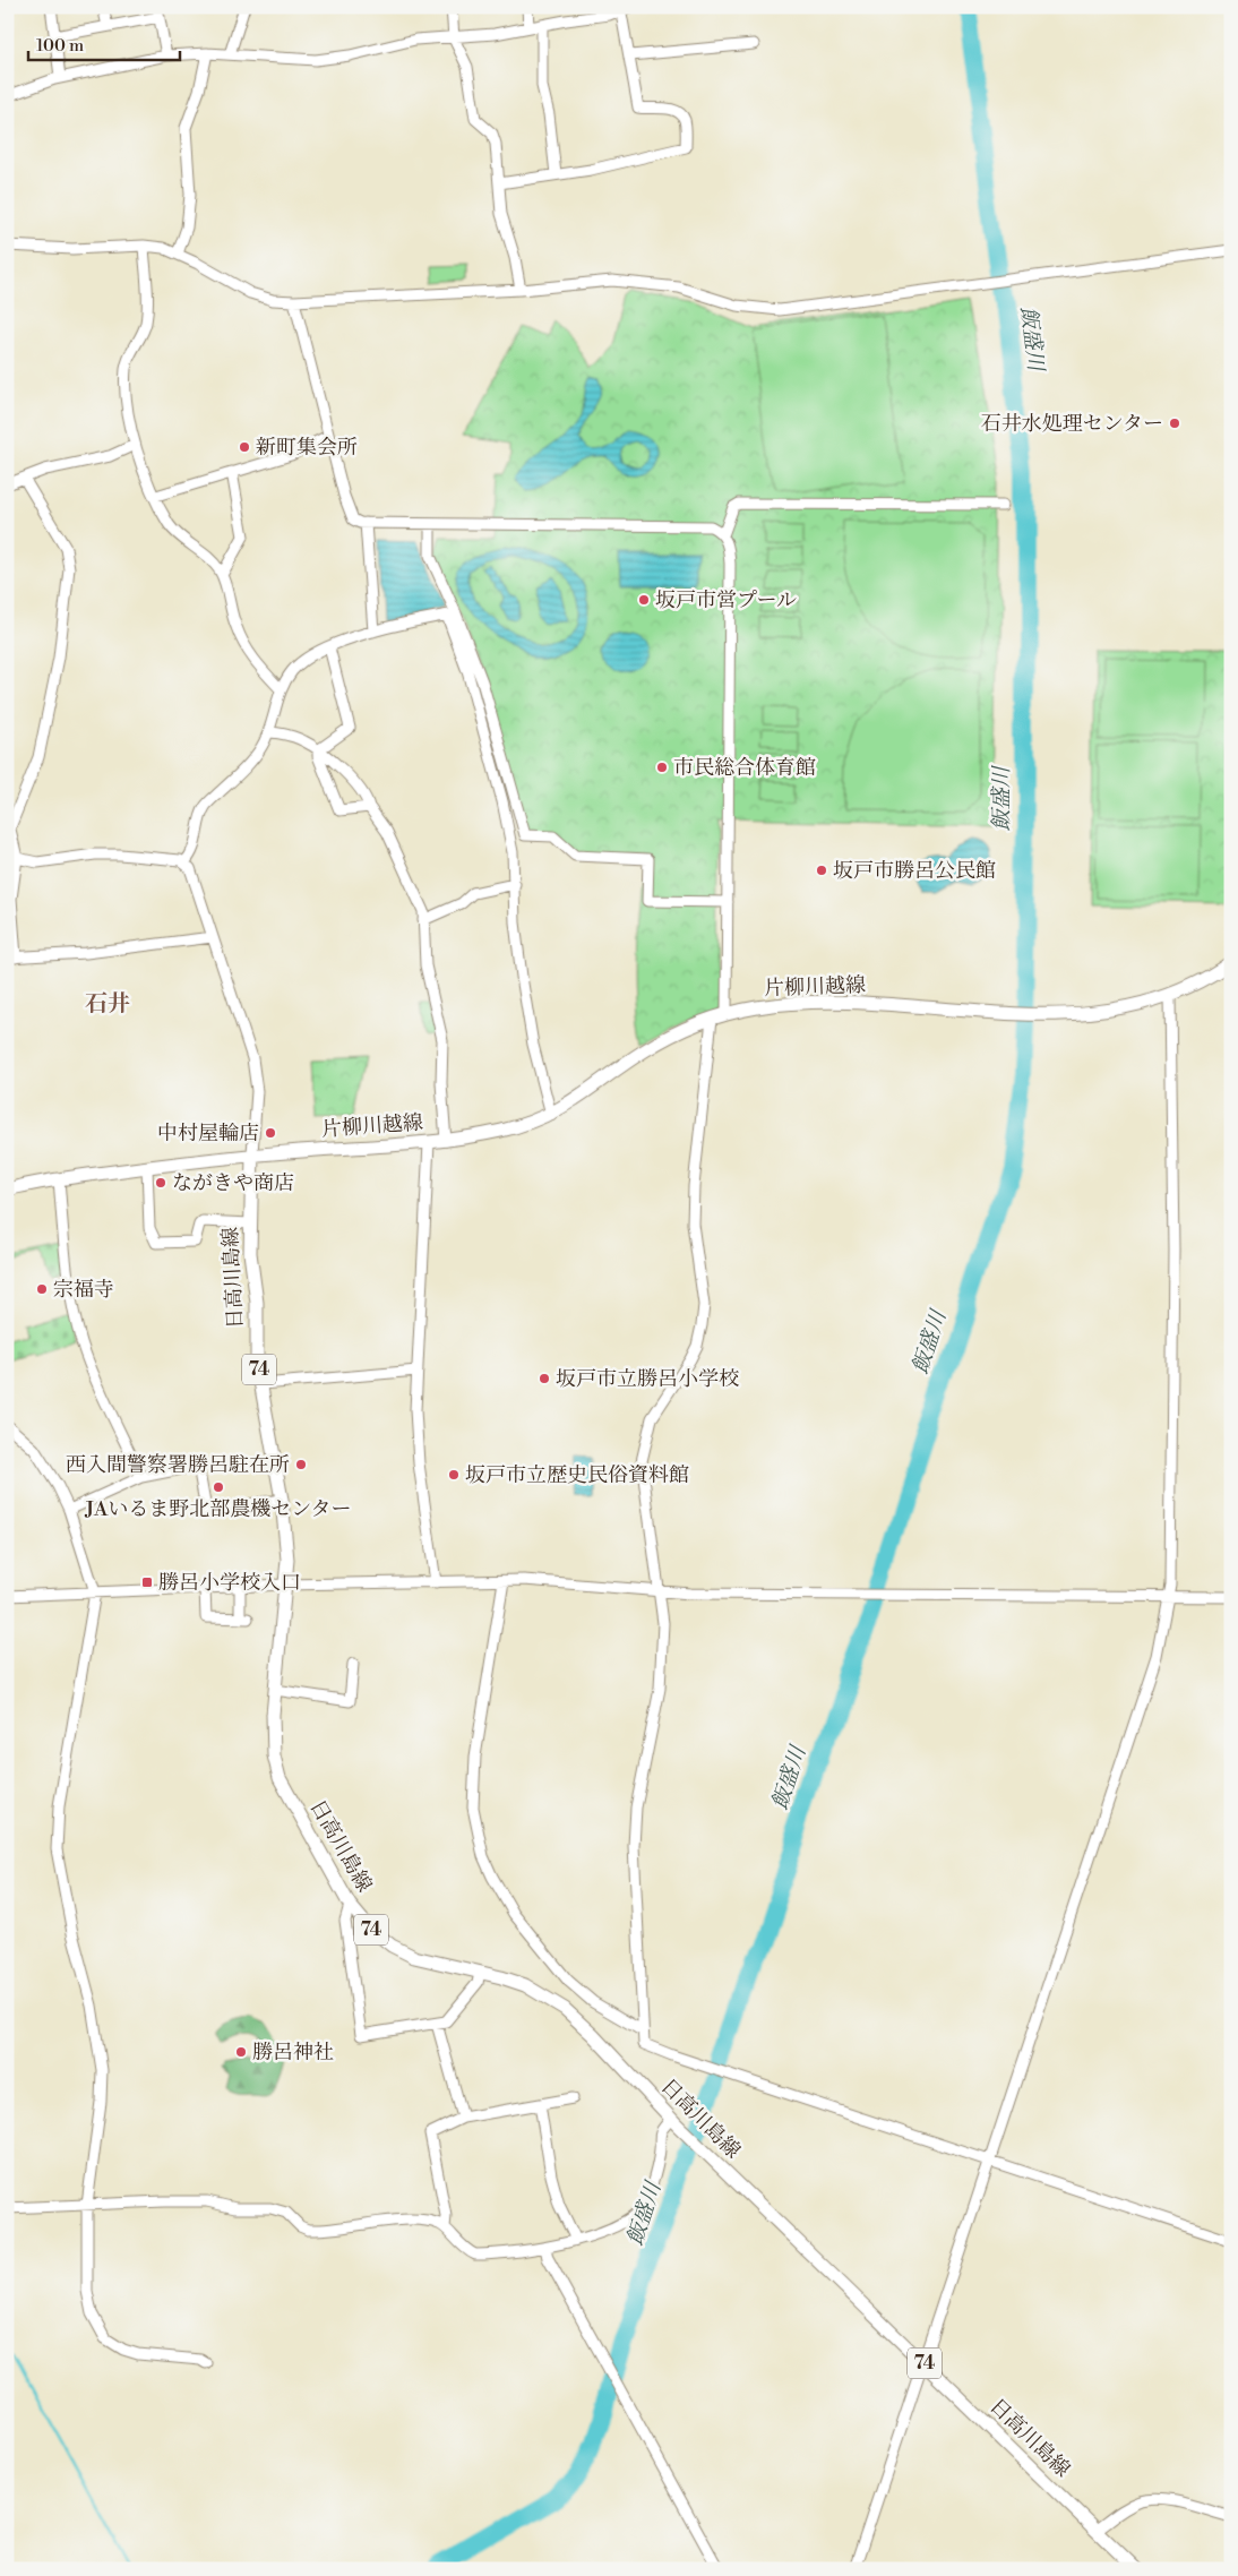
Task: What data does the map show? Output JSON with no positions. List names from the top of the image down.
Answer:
{
  "streets": {
    "main road": ["片柳川越線", "日高川島線", "74"]
  },
  "crossings": [
    ["片柳川越線", "日高川島線"]
  ],
  "districts": ["石井"],
  "water": ["飯盛川"],
  "places": {
    "other": [
      "石井水処理センター",
      "新町集会所",
      "坂戸市営プール",
      "市民総合体育館",
      "坂戸市勝呂公民館",
      "中村屋輪店",
      "ながきや商店",
      "宗福寺",
      "坂戸市立勝呂小学校",
      "西入間警察署勝呂駐在所",
      "坂戸市立歴史民俗資料館",
      "JAいるま野北部農機センター",
      "勝呂神社"
    ],
    "transit": ["勝呂小学校入口"]
  },
  "scale_bar": "100 m"
}
